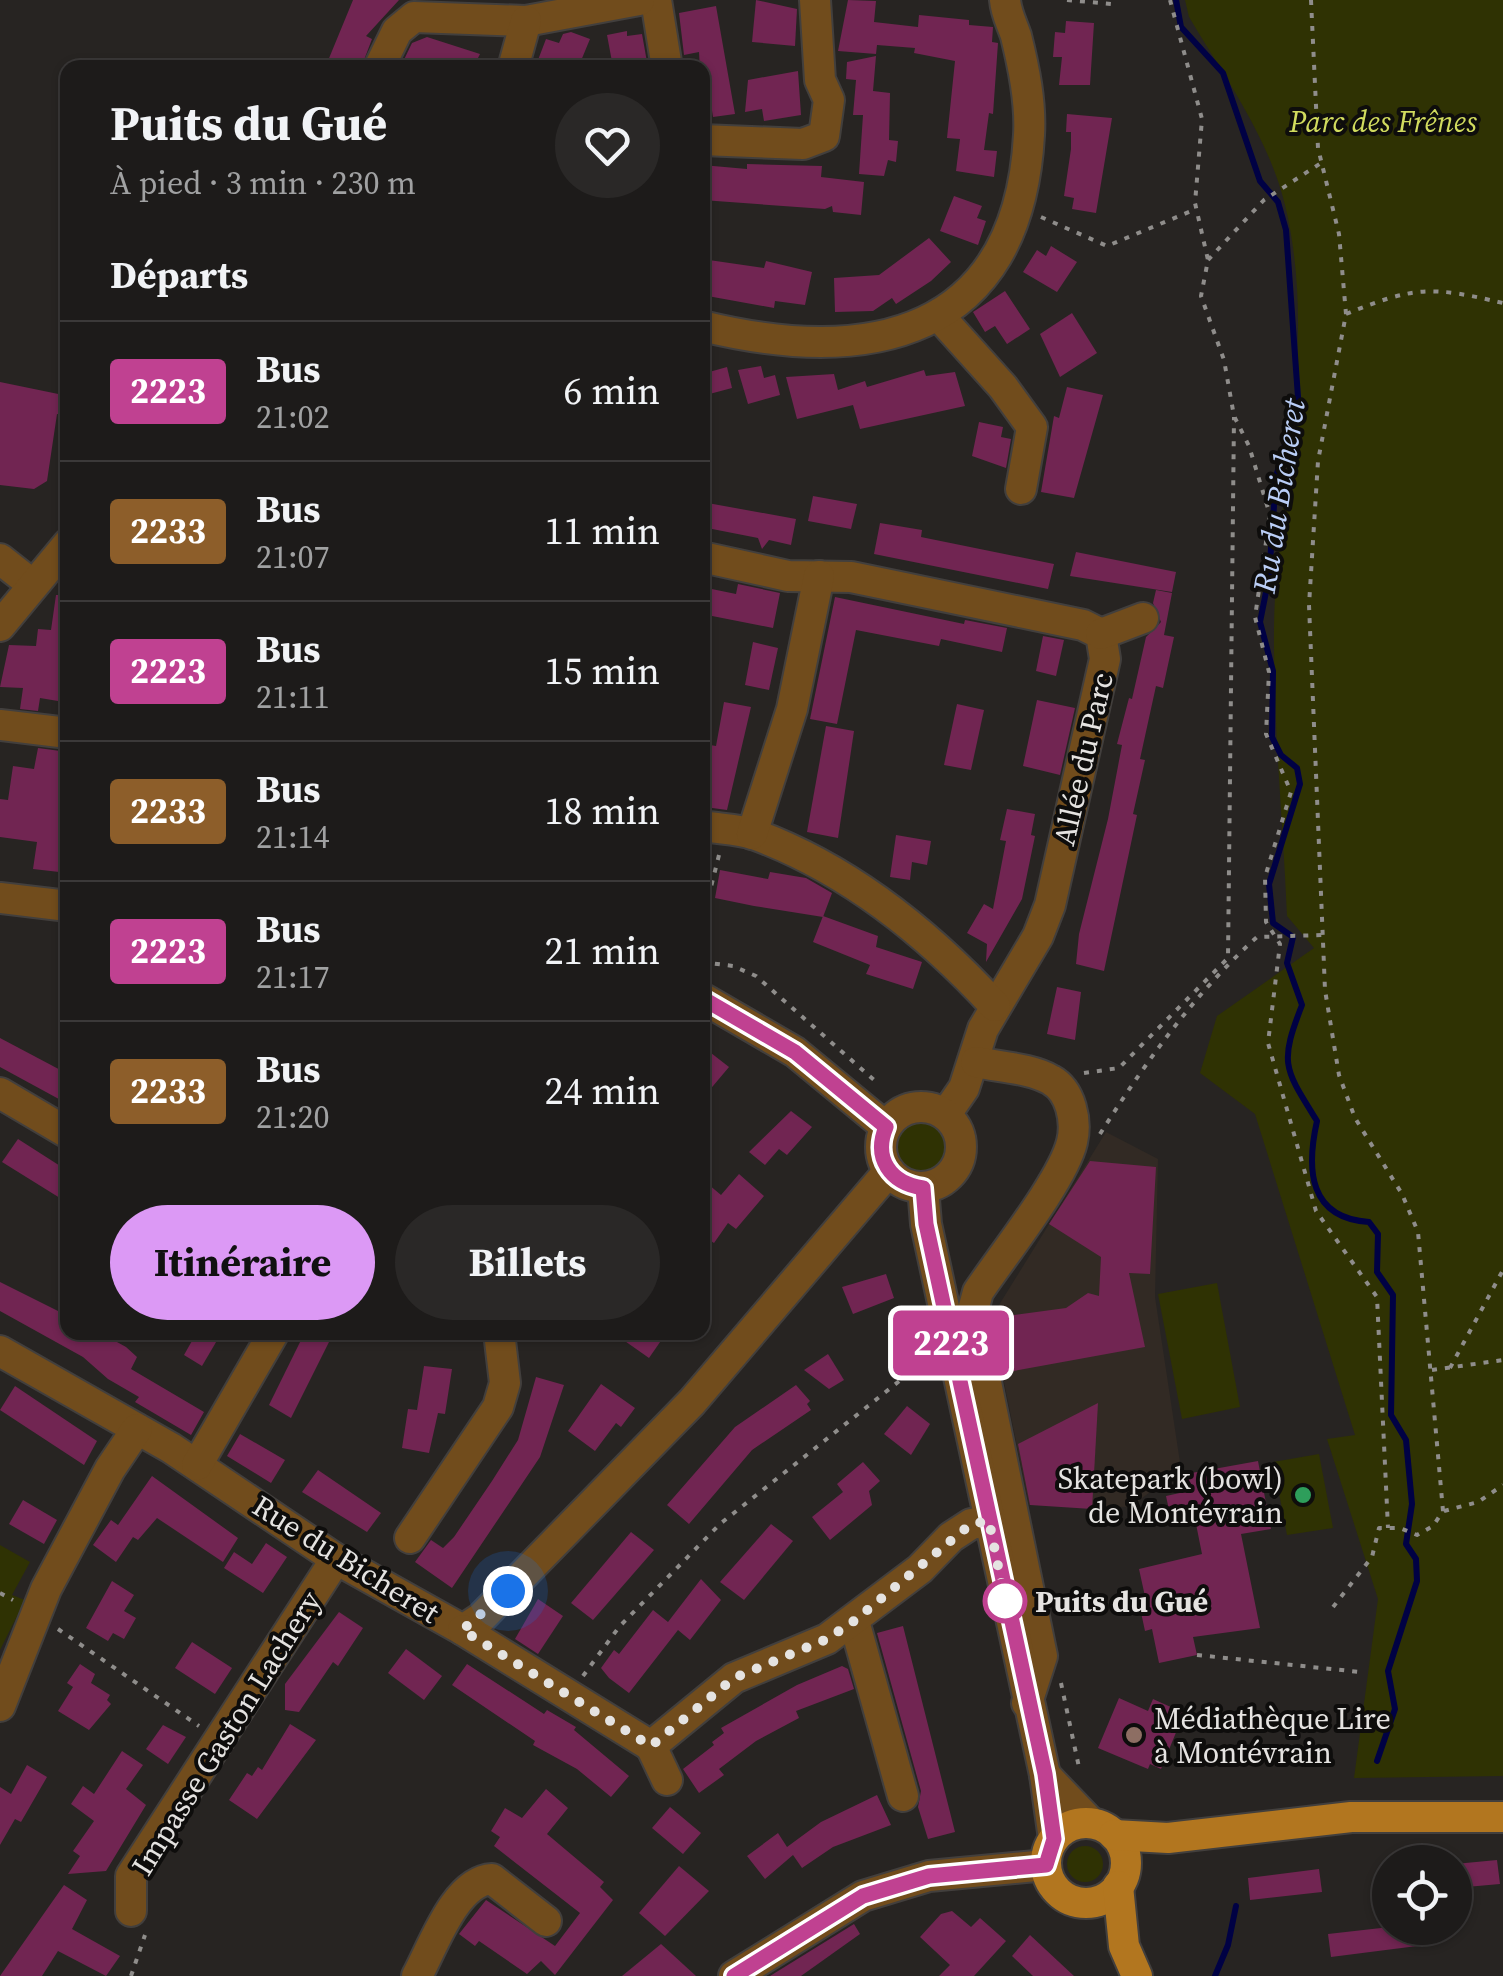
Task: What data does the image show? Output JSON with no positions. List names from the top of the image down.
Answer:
{
  "streets": {
    "street": ["Allée du Parc", "Rue du Bicheret", "Impasse Gaston Lachery"]
  },
  "crossings": [
    ["Allée du Parc", "Rue du Bicheret"],
    ["Rue du Bicheret", "Impasse Gaston Lachery"]
  ],
  "water": ["Ru du Bicheret"],
  "parks": ["Parc des Frênes"],
  "places": ["Skatepark (bowl) de Montévrain", "Puits du Gué", "Médiathèque Lire à Montévrain"],
  "lines": ["bus line 2223"],
  "page": {
    "on_map": "2223",
    "heading": [
      ["Puits du Gué", "À pied · 3 min · 230 m"],
      "Départs"
    ],
    "list": [
      {
        "mark": "2223",
        "name": "Bus",
        "note": "21:02",
        "value": "6 min"
      },
      {
        "mark": "2233",
        "name": "Bus",
        "note": "21:07",
        "value": "11 min"
      },
      {
        "mark": "2223",
        "name": "Bus",
        "note": "21:11",
        "value": "15 min"
      },
      {
        "mark": "2233",
        "name": "Bus",
        "note": "21:14",
        "value": "18 min"
      },
      {
        "mark": "2223",
        "name": "Bus",
        "note": "21:17",
        "value": "21 min"
      },
      {
        "mark": "2233",
        "name": "Bus",
        "note": "21:20",
        "value": "24 min"
      }
    ],
    "buttons": ["Itinéraire", "Billets"]
  }
}
